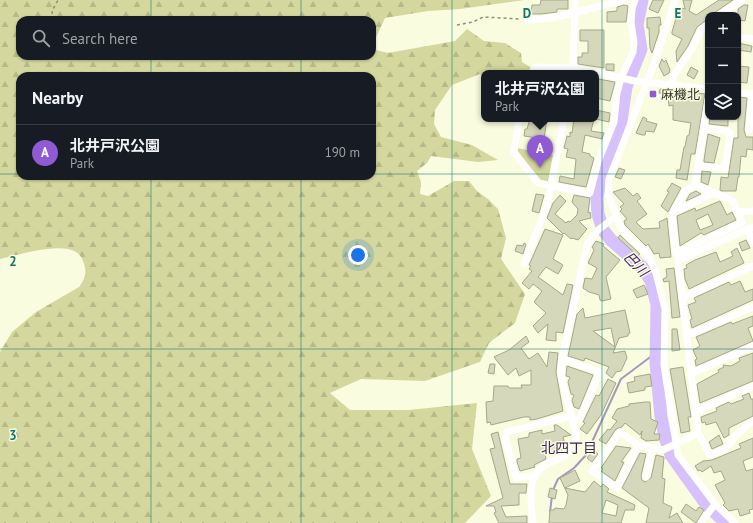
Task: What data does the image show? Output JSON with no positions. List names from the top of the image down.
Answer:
{
  "districts": ["北四丁目"],
  "water": ["巴川"],
  "places": {
    "transit": ["麻機北"]
  },
  "page": {
    "map_buttons": ["+", "−"],
    "search": "Search here",
    "popup": ["北井戸沢公園", "Park"],
    "heading": "Nearby",
    "list": [
      {
        "mark": "A",
        "name": "北井戸沢公園",
        "note": "Park",
        "value": "190 m"
      }
    ],
    "pins": "A"
  },
  "grid": {
    "columns": ["D", "E"],
    "rows": ["2", "3"]
  }
}
